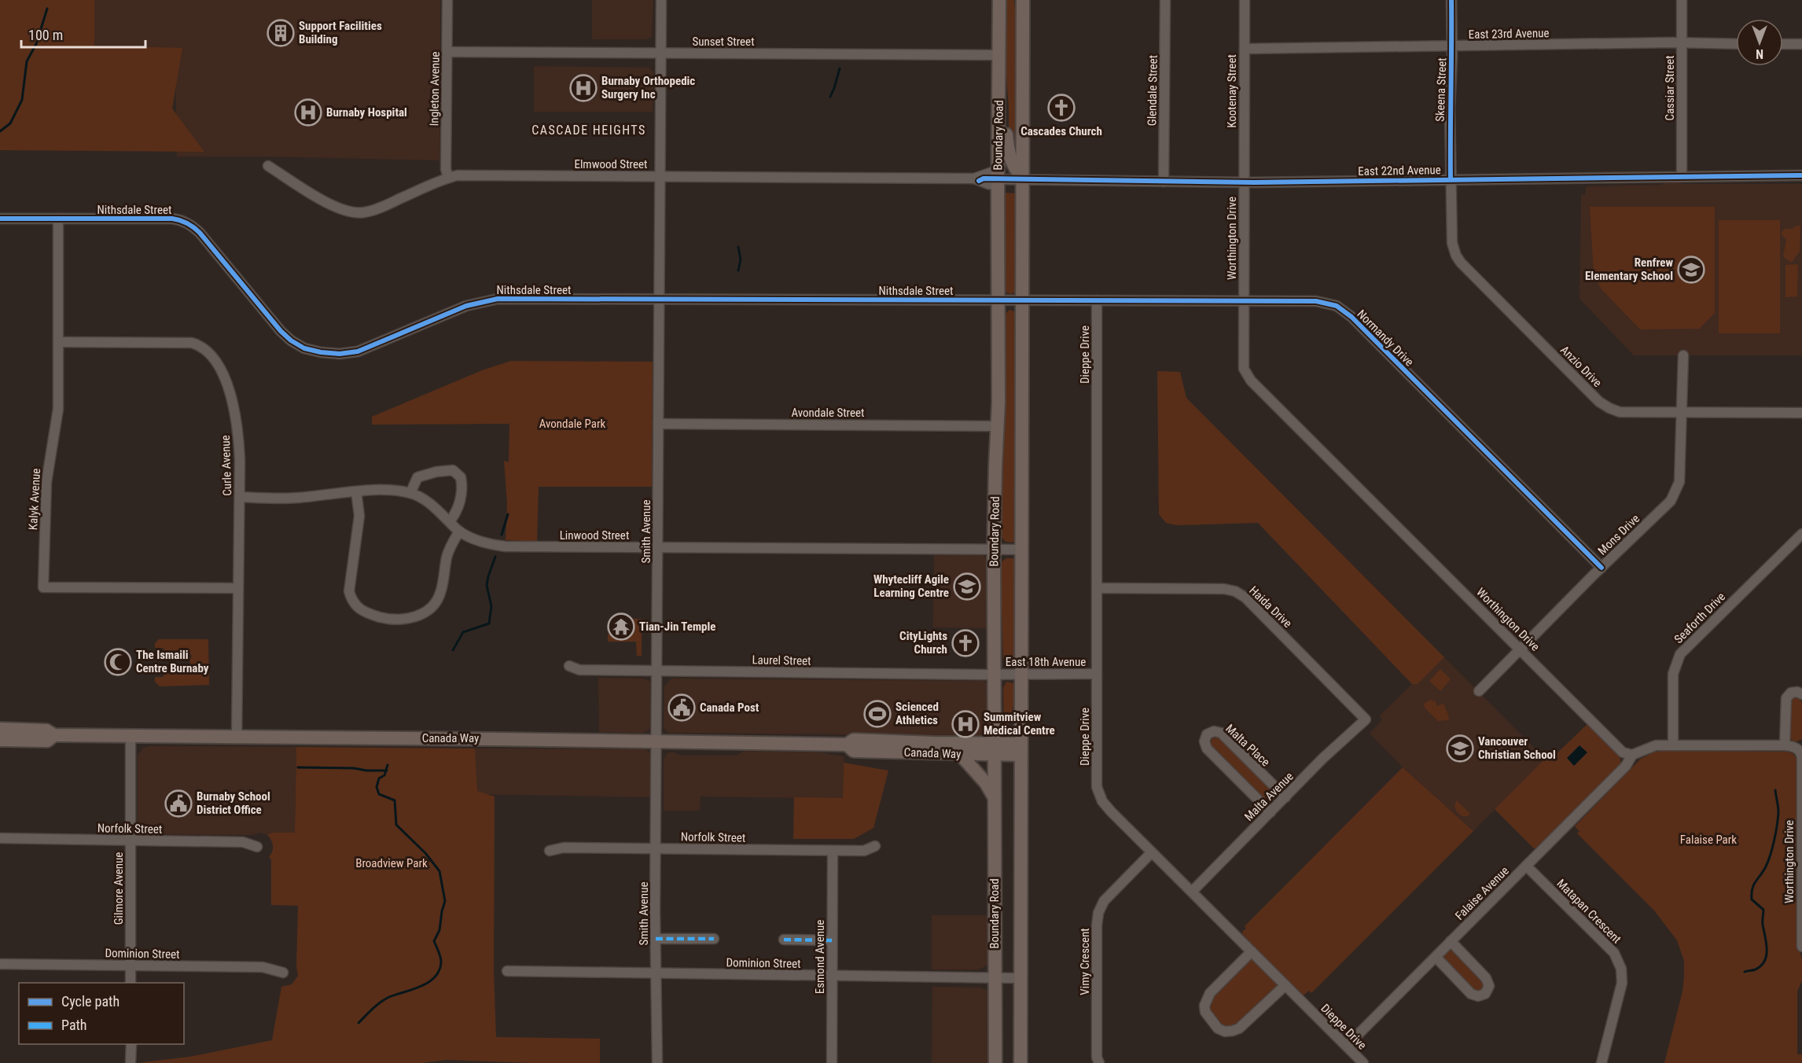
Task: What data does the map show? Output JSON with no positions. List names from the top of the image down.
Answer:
{
  "streets": {
    "main road": ["Boundary Road", "Canada Way"],
    "street": [
      "East 23rd Avenue",
      "Sunset Street",
      "Cassiar Street",
      "Ingleton Avenue",
      "Skeena Street",
      "Glendale Street",
      "Kootenay Street",
      "Elmwood Street",
      "East 22nd Avenue",
      "Nithsdale Street",
      "Worthington Drive",
      "Normandy Drive",
      "Dieppe Drive",
      "Anzio Drive",
      "Avondale Street",
      "Curle Avenue",
      "Kalyk Avenue",
      "Smith Avenue",
      "Mons Drive",
      "Linwood Street",
      "Haida Drive",
      "Seaforth Drive",
      "Laurel Street",
      "East 18th Avenue",
      "Malta Place",
      "Malta Avenue",
      "Norfolk Street",
      "Gilmore Avenue",
      "Falaise Avenue",
      "Matapan Crescent",
      "Dominion Street",
      "Esmond Avenue",
      "Vimy Crescent"
    ]
  },
  "crossings": [
    ["East 23rd Avenue", "Cassiar Street"],
    ["East 23rd Avenue", "Skeena Street"],
    ["East 23rd Avenue", "Kootenay Street"],
    ["Sunset Street", "Ingleton Avenue"],
    ["Sunset Street", "Boundary Road"],
    ["Sunset Street", "Smith Avenue"],
    ["Cassiar Street", "East 22nd Avenue"],
    ["Ingleton Avenue", "Elmwood Street"],
    ["Skeena Street", "East 22nd Avenue"],
    ["Skeena Street", "Anzio Drive"],
    ["Glendale Street", "East 22nd Avenue"],
    ["Kootenay Street", "East 22nd Avenue"],
    ["Kootenay Street", "Worthington Drive"],
    ["Boundary Road", "Elmwood Street"],
    ["Boundary Road", "East 22nd Avenue"],
    ["Boundary Road", "Nithsdale Street"],
    ["Boundary Road", "Normandy Drive"],
    ["Boundary Road", "Avondale Street"],
    ["Boundary Road", "Linwood Street"],
    ["Boundary Road", "Laurel Street"],
    ["Boundary Road", "East 18th Avenue"],
    ["Boundary Road", "Canada Way"],
    ["Boundary Road", "Dominion Street"],
    ["Elmwood Street", "East 22nd Avenue"],
    ["Elmwood Street", "Smith Avenue"],
    ["East 22nd Avenue", "Worthington Drive"],
    ["East 22nd Avenue", "Anzio Drive"],
    ["Nithsdale Street", "Normandy Drive"],
    ["Nithsdale Street", "Kalyk Avenue"],
    ["Nithsdale Street", "Smith Avenue"],
    ["Worthington Drive", "Normandy Drive"],
    ["Worthington Drive", "Mons Drive"],
    ["Worthington Drive", "Seaforth Drive"],
    ["Worthington Drive", "Falaise Avenue"],
    ["Normandy Drive", "Dieppe Drive"],
    ["Normandy Drive", "Mons Drive"],
    ["Dieppe Drive", "Haida Drive"],
    ["Dieppe Drive", "East 18th Avenue"],
    ["Dieppe Drive", "Malta Avenue"],
    ["Dieppe Drive", "Falaise Avenue"],
    ["Dieppe Drive", "Vimy Crescent"],
    ["Anzio Drive", "Mons Drive"],
    ["Avondale Street", "Smith Avenue"],
    ["Curle Avenue", "Kalyk Avenue"],
    ["Curle Avenue", "Linwood Street"],
    ["Curle Avenue", "Canada Way"],
    ["Smith Avenue", "Linwood Street"],
    ["Smith Avenue", "Laurel Street"],
    ["Smith Avenue", "Canada Way"],
    ["Smith Avenue", "Norfolk Street"],
    ["Smith Avenue", "Dominion Street"],
    ["Haida Drive", "Malta Avenue"],
    ["Laurel Street", "East 18th Avenue"],
    ["Canada Way", "Gilmore Avenue"],
    ["Malta Place", "Malta Avenue"],
    ["Norfolk Street", "Gilmore Avenue"],
    ["Norfolk Street", "Esmond Avenue"],
    ["Gilmore Avenue", "Dominion Street"],
    ["Falaise Avenue", "Matapan Crescent"],
    ["Dominion Street", "Esmond Avenue"]
  ],
  "districts": ["CASCADE HEIGHTS"],
  "parks": ["Avondale Park", "Falaise Park", "Broadview Park"],
  "places": {
    "building": ["Support Facilities Building"],
    "hospital": ["Burnaby Orthopedic Surgery Inc", "Burnaby Hospital", "Summitview Medical Centre"],
    "church": ["Cascades Church", "CityLights Church"],
    "school or university": ["Renfrew Elementary School", "Whytecliff Agile Learning Centre", "Vancouver Christian School"],
    "temple": ["Tian-Jin Temple"],
    "mosque": ["The Ismaili Centre Burnaby"],
    "public building": ["Canada Post", "Burnaby School District Office"],
    "sports": ["Scienced Athletics"]
  },
  "legend": ["Cycle path", "Path"],
  "scale_bar": "100 m",
  "north": "bottom"
}
